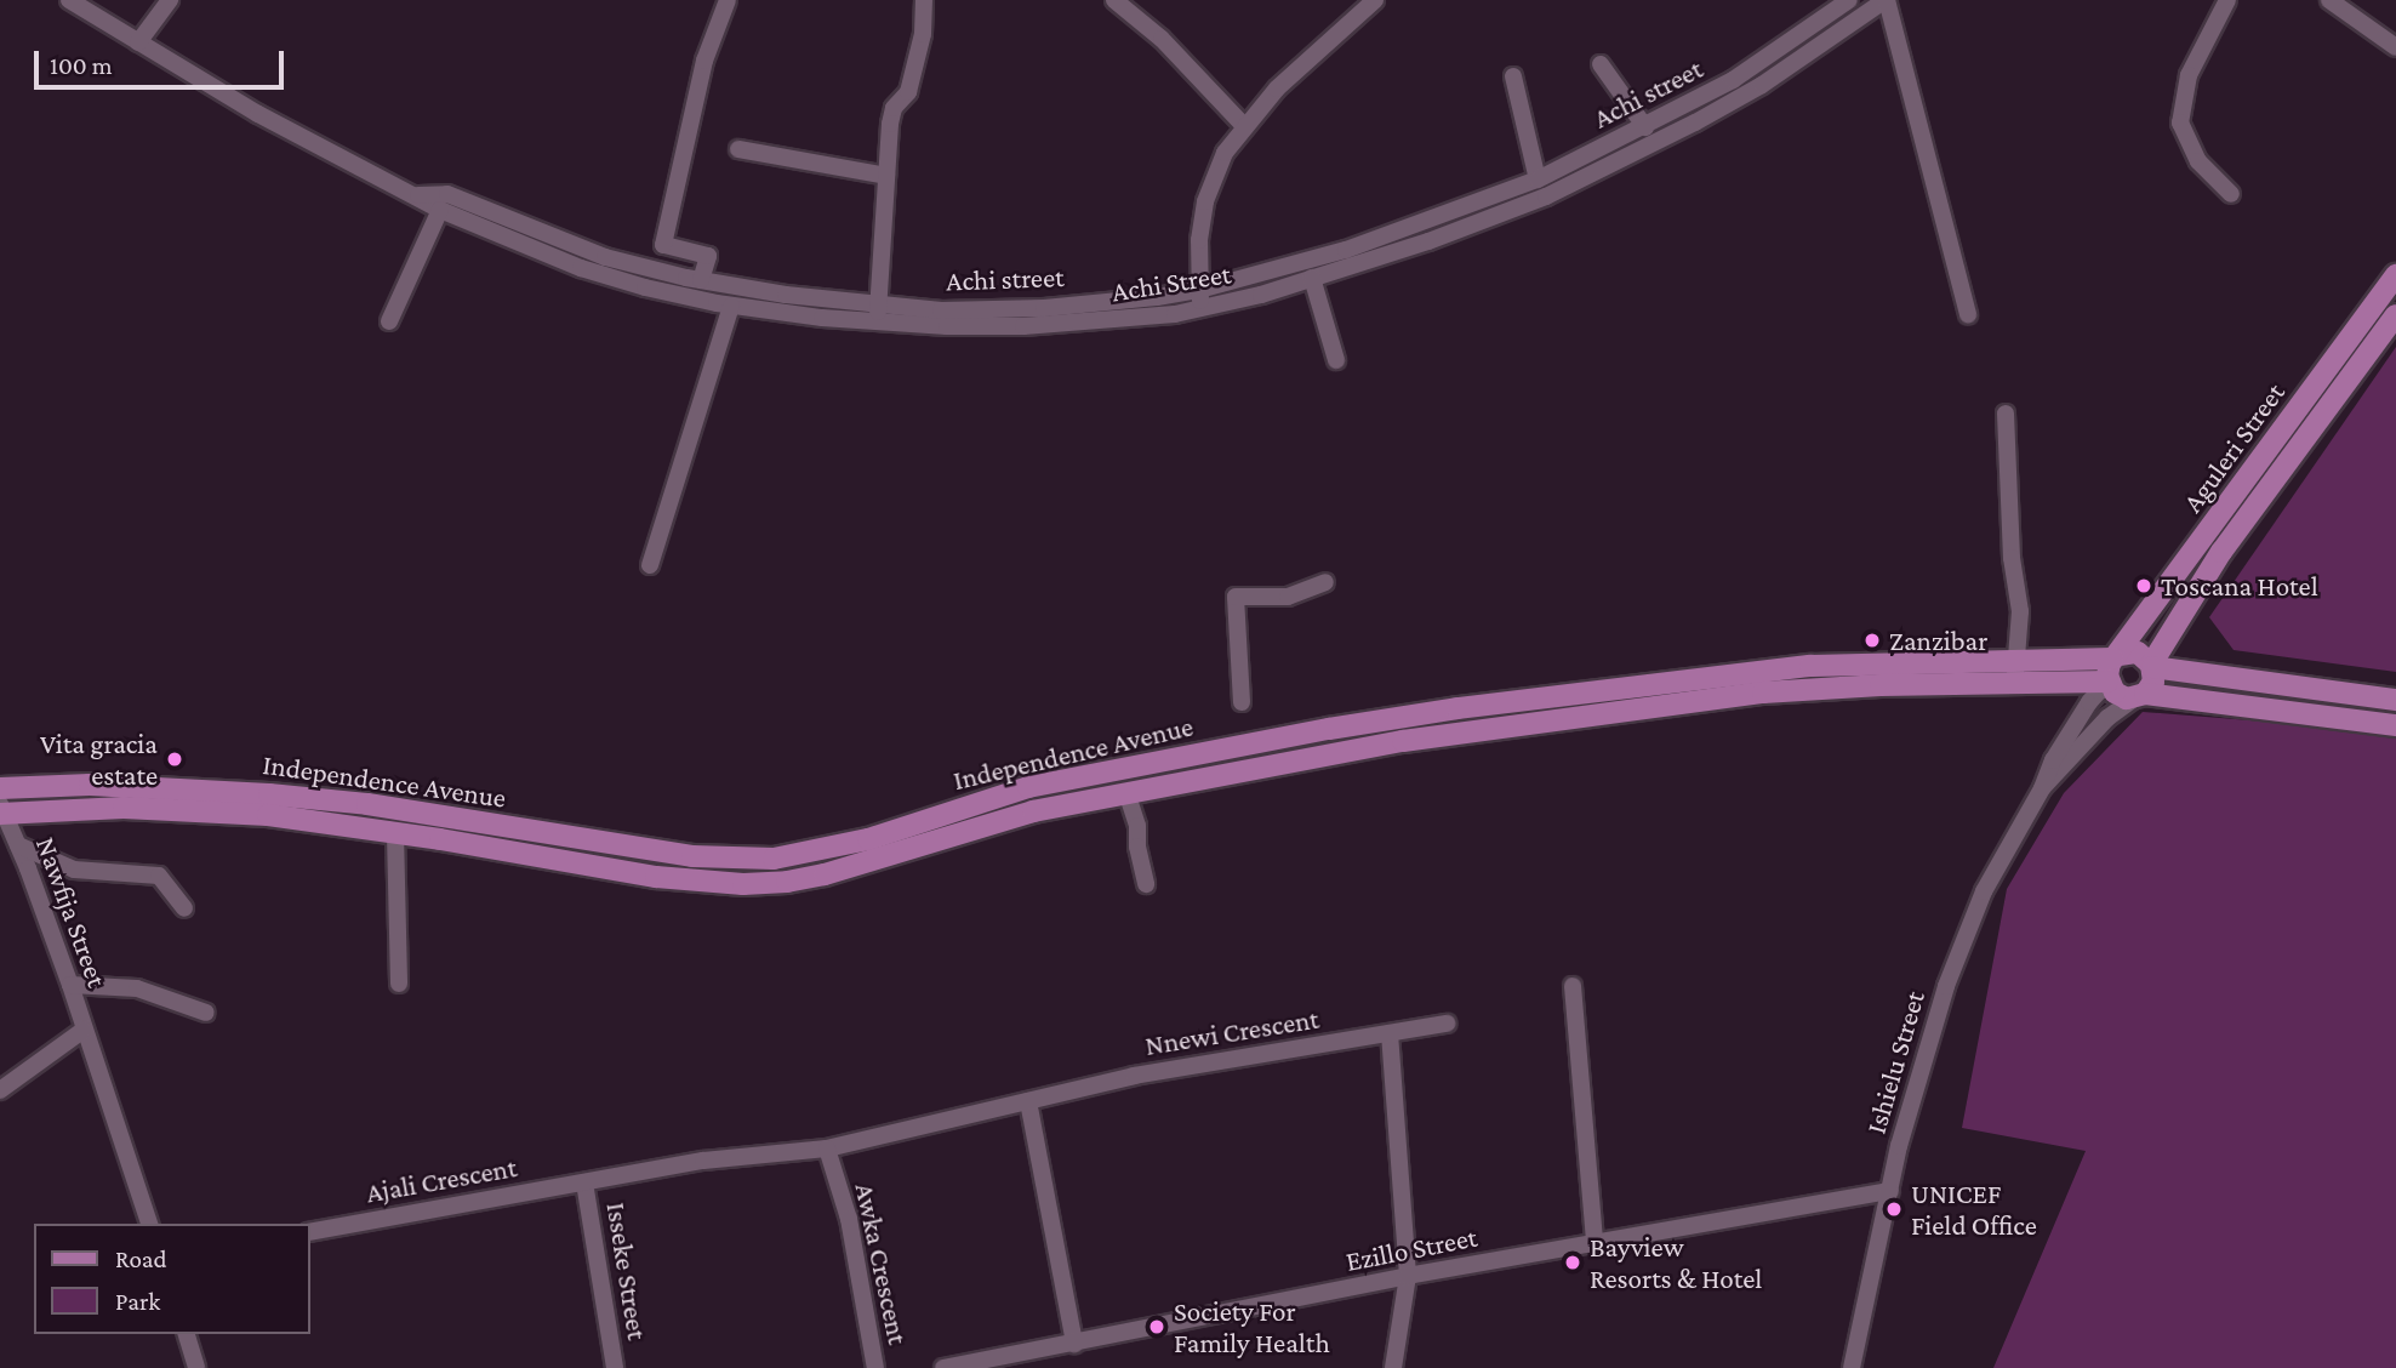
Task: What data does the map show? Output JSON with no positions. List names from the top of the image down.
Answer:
{
  "streets": {
    "main road": ["Aguleri Street", "Independence Avenue"],
    "street": [
      "Achi street",
      "Achi Street",
      "Nawfija Street",
      "Nnewi Crescent",
      "Ishielu Street",
      "Ajali Crescent",
      "Ezillo Street",
      "Awka Crescent",
      "Isseke Street"
    ]
  },
  "crossings": [
    ["Achi street", "Achi Street"],
    ["Aguleri Street", "Independence Avenue"],
    ["Independence Avenue", "Nawfija Street"],
    ["Nnewi Crescent", "Ajali Crescent"],
    ["Nnewi Crescent", "Awka Crescent"],
    ["Ishielu Street", "Ezillo Street"],
    ["Ajali Crescent", "Awka Crescent"],
    ["Ajali Crescent", "Isseke Street"]
  ],
  "places": [
    "Toscana Hotel",
    "Zanzibar",
    "Vita gracia estate",
    "UNICEF Field Office",
    "Bayview Resorts & Hotel",
    "Society For Family Health"
  ],
  "legend": ["Road", "Park"],
  "scale_bar": "100 m"
}
